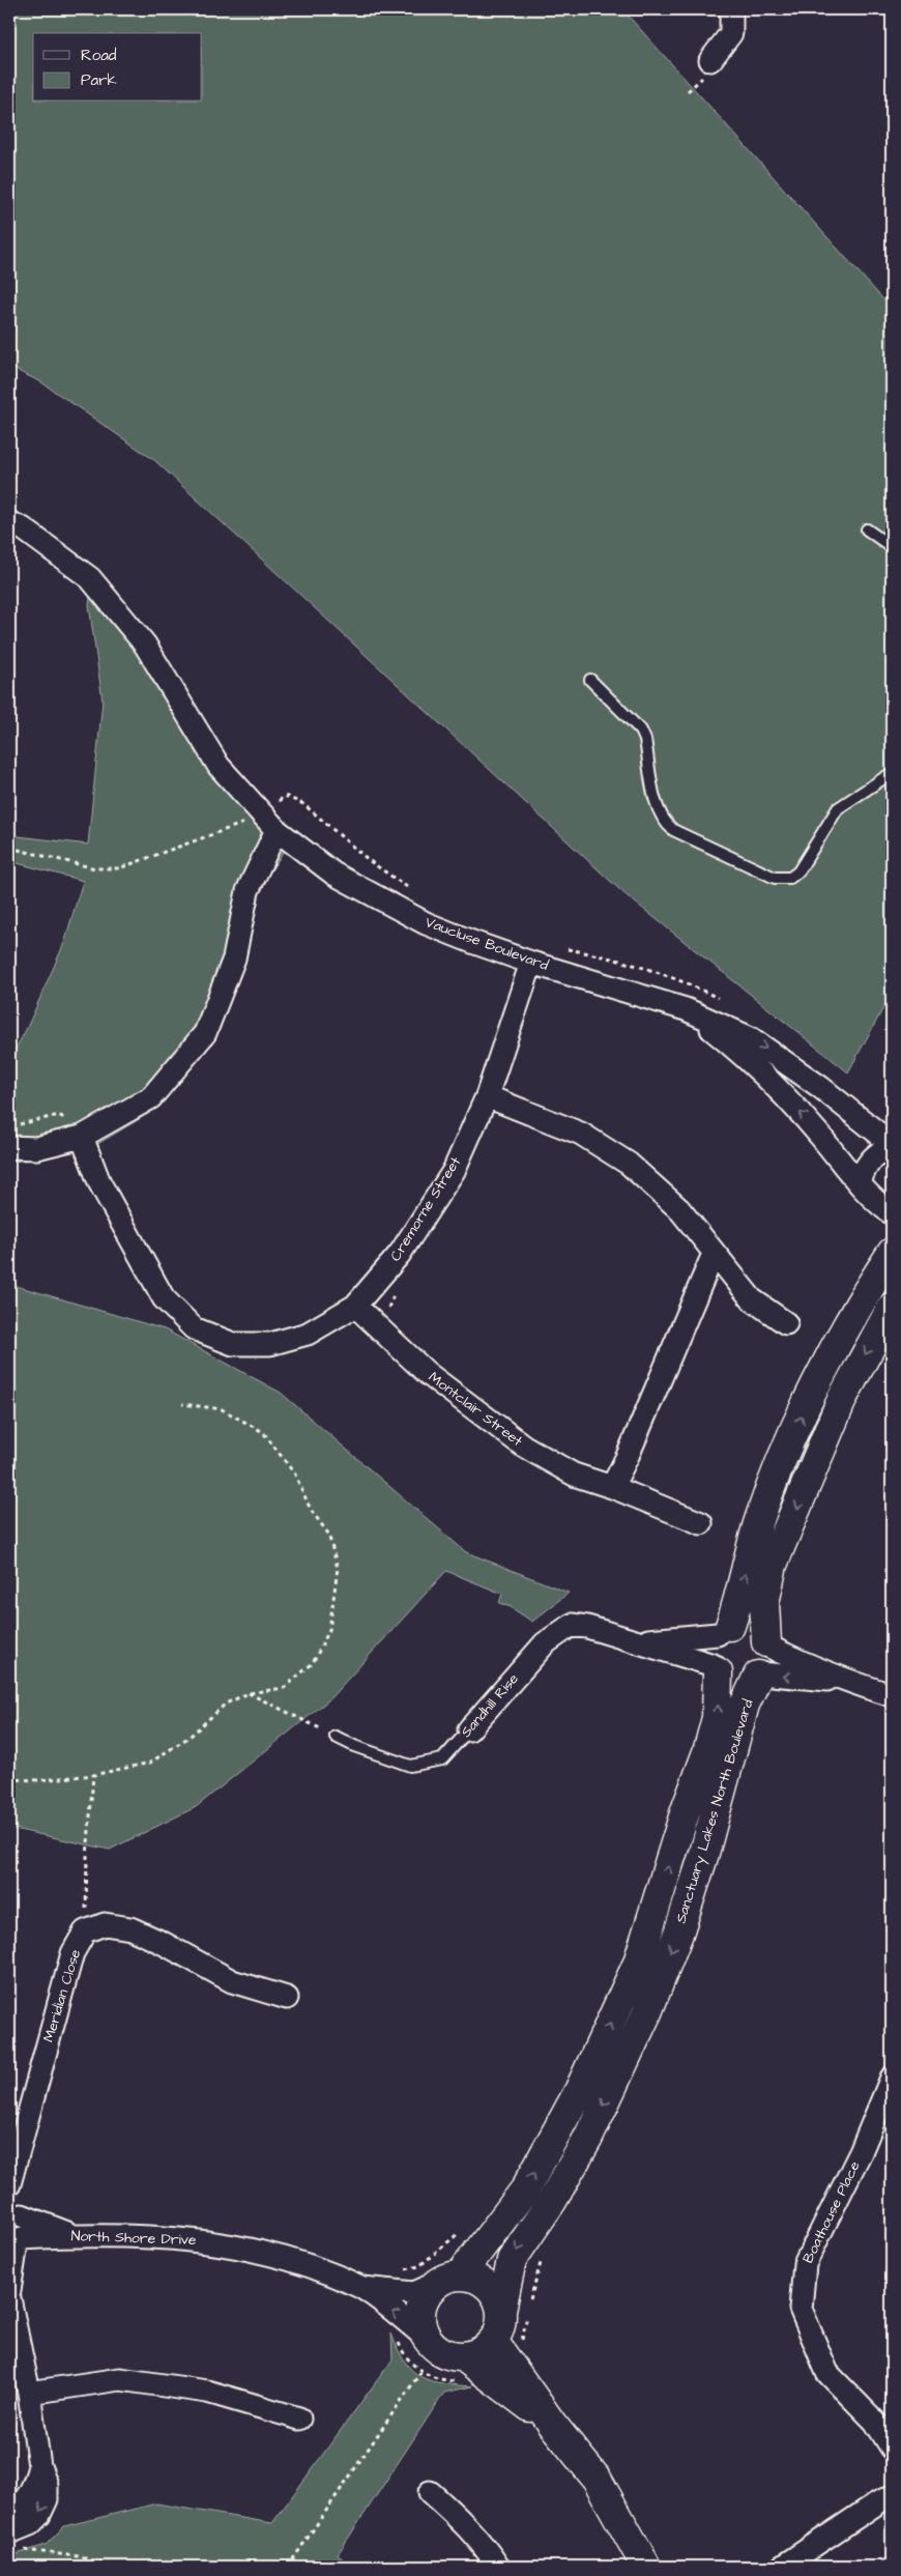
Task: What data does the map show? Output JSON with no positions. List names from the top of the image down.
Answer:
{
  "streets": {
    "street": [
      "Vaucluse Boulevard",
      "Cremorne Street",
      "Montclair Street",
      "Sandhill Rise",
      "Sanctuary Lakes North Boulevard",
      "Meridian Close",
      "Boathouse Place",
      "North Shore Drive"
    ]
  },
  "crossings": [
    ["Vaucluse Boulevard", "Cremorne Street"],
    ["Cremorne Street", "Montclair Street"],
    ["Sandhill Rise", "Sanctuary Lakes North Boulevard"],
    ["Sanctuary Lakes North Boulevard", "North Shore Drive"],
    ["Meridian Close", "North Shore Drive"]
  ],
  "legend": ["Road", "Park"]
}
